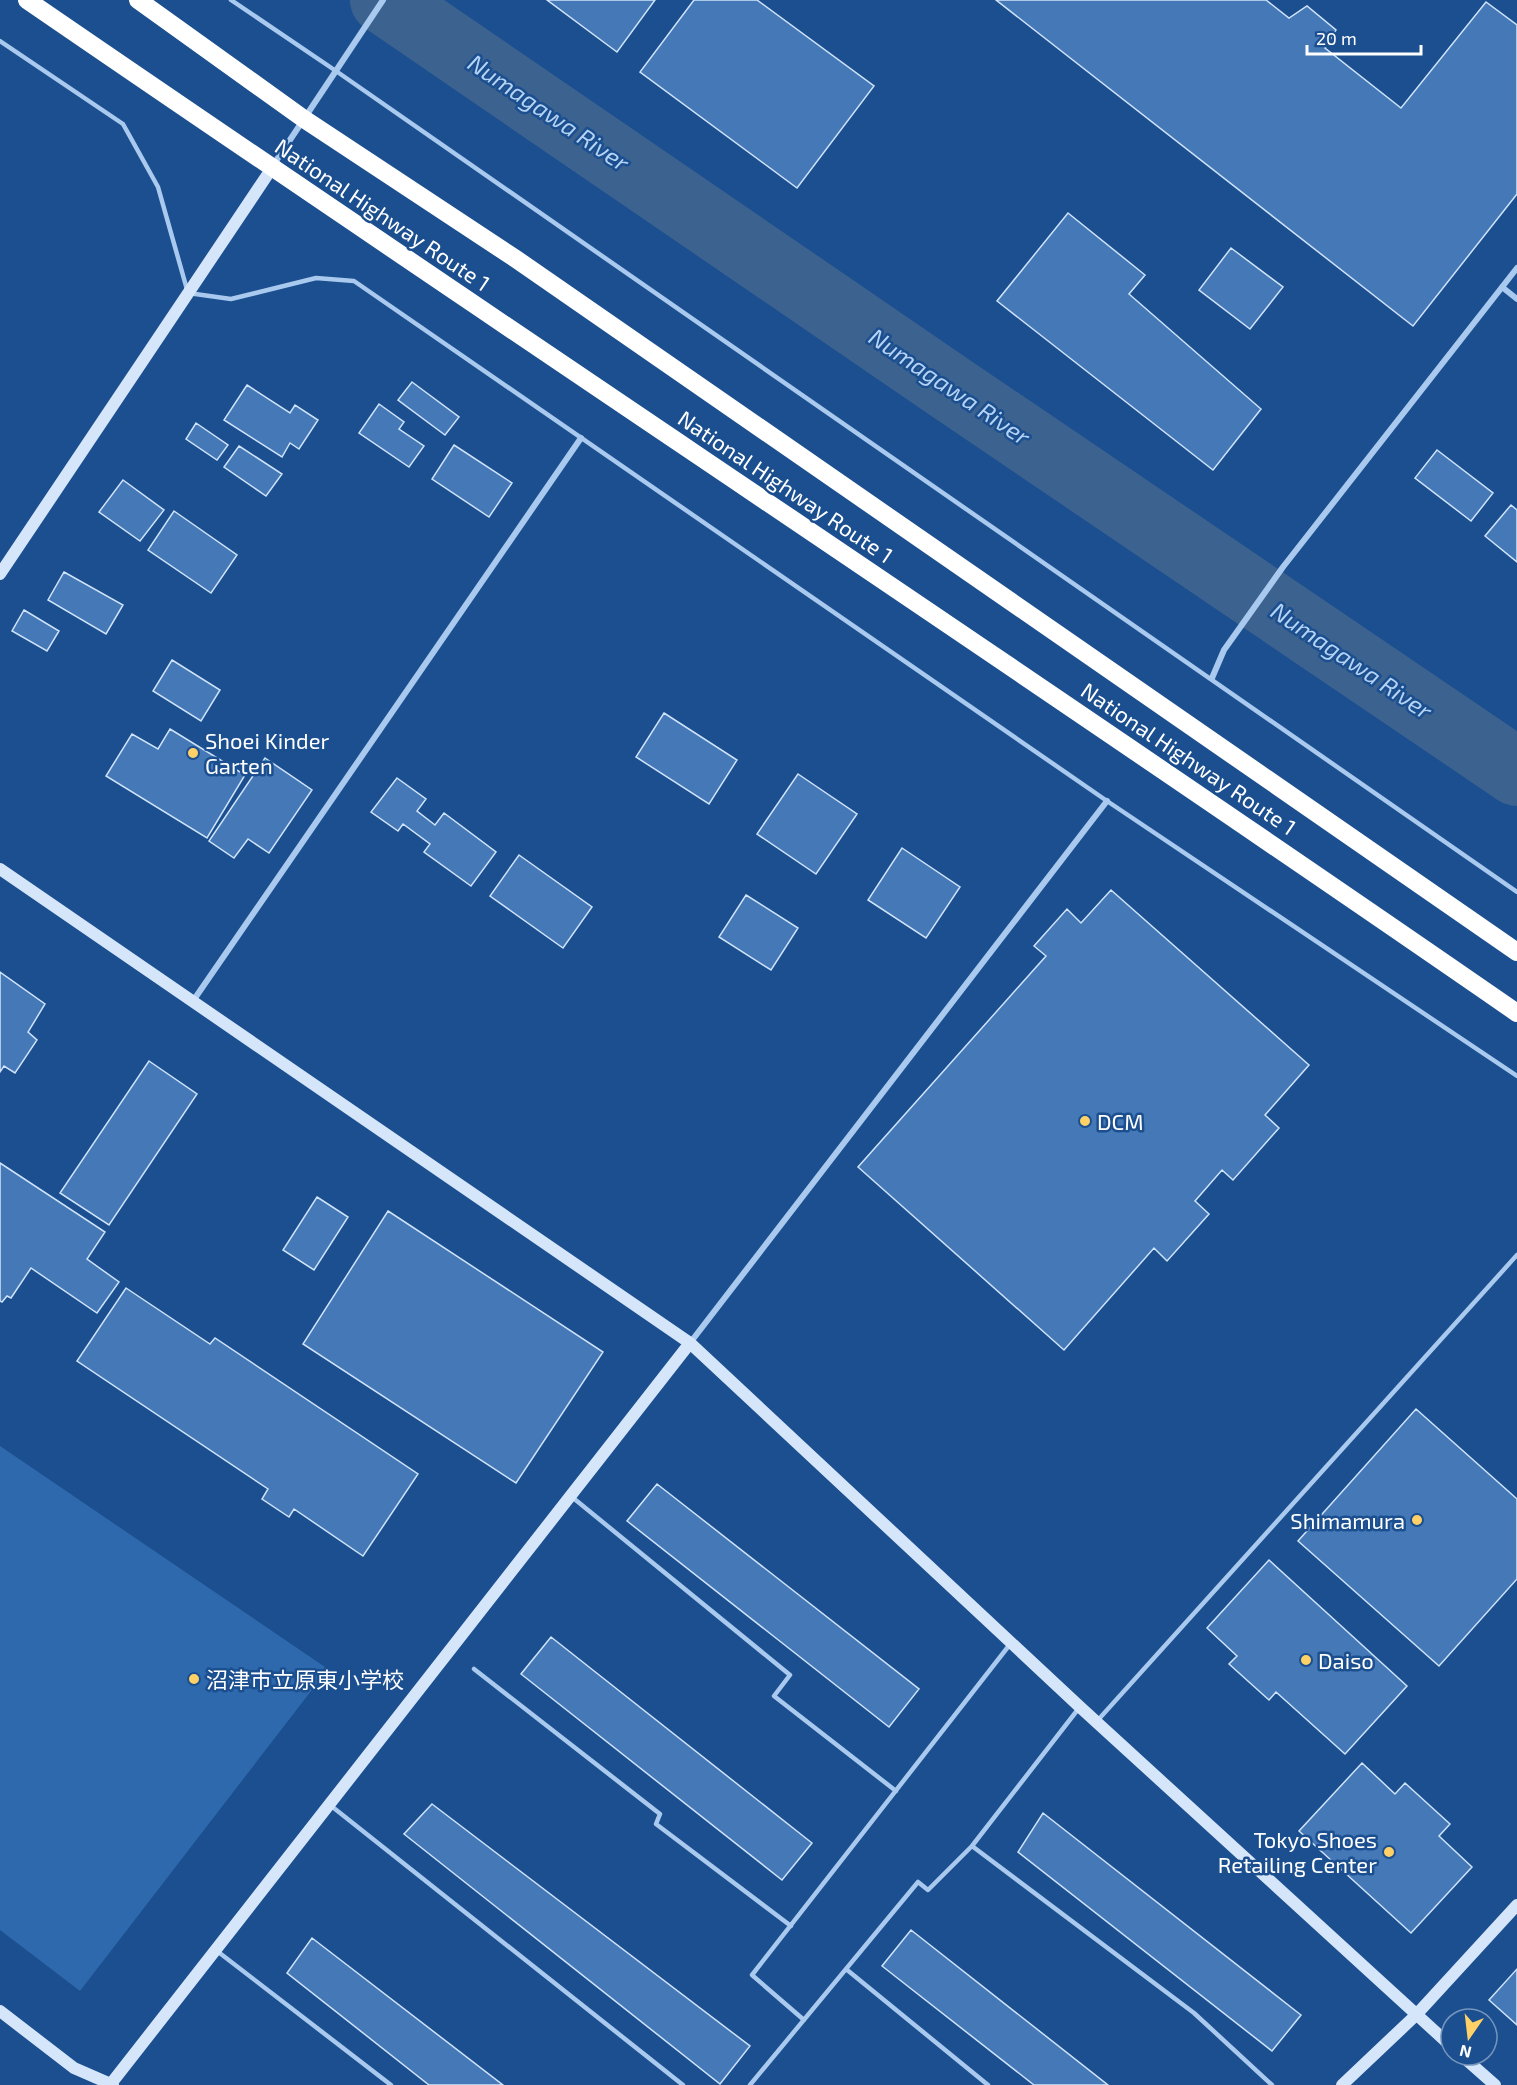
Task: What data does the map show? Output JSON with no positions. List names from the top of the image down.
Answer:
{
  "streets": {
    "highway": ["National Highway Route 1"]
  },
  "water": ["Numagawa River"],
  "places": [
    "Shoei Kinder Garten",
    "DCM",
    "Shimamura",
    "Daiso",
    "沼津市立原東小学校",
    "Tokyo Shoes Retailing Center"
  ],
  "scale_bar": "20 m",
  "north": "bottom"
}
